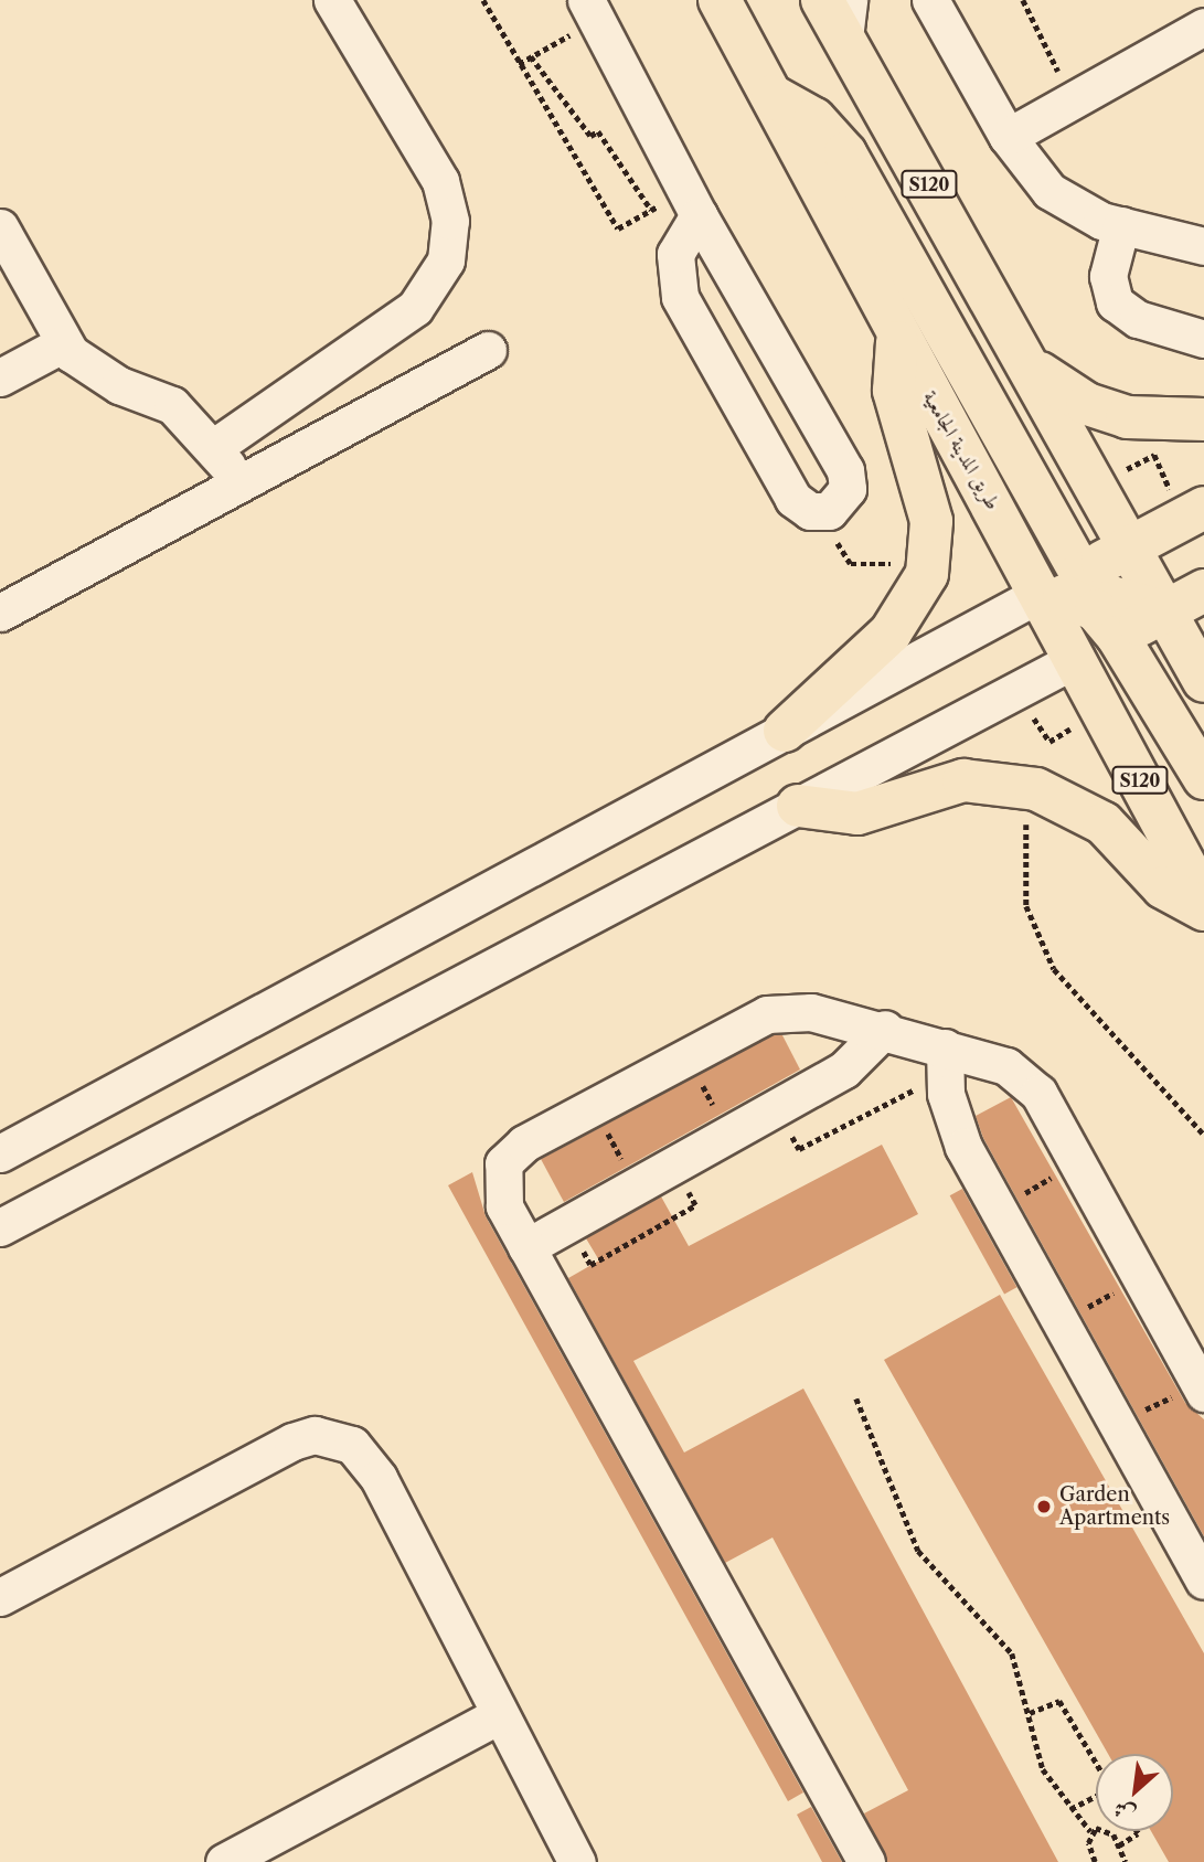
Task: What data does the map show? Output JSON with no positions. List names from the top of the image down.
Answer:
{
  "streets": {
    "main road": ["S120", "طريق المدينة الجامعية"]
  },
  "places": ["Garden Apartments"],
  "north": "bottom left"
}
